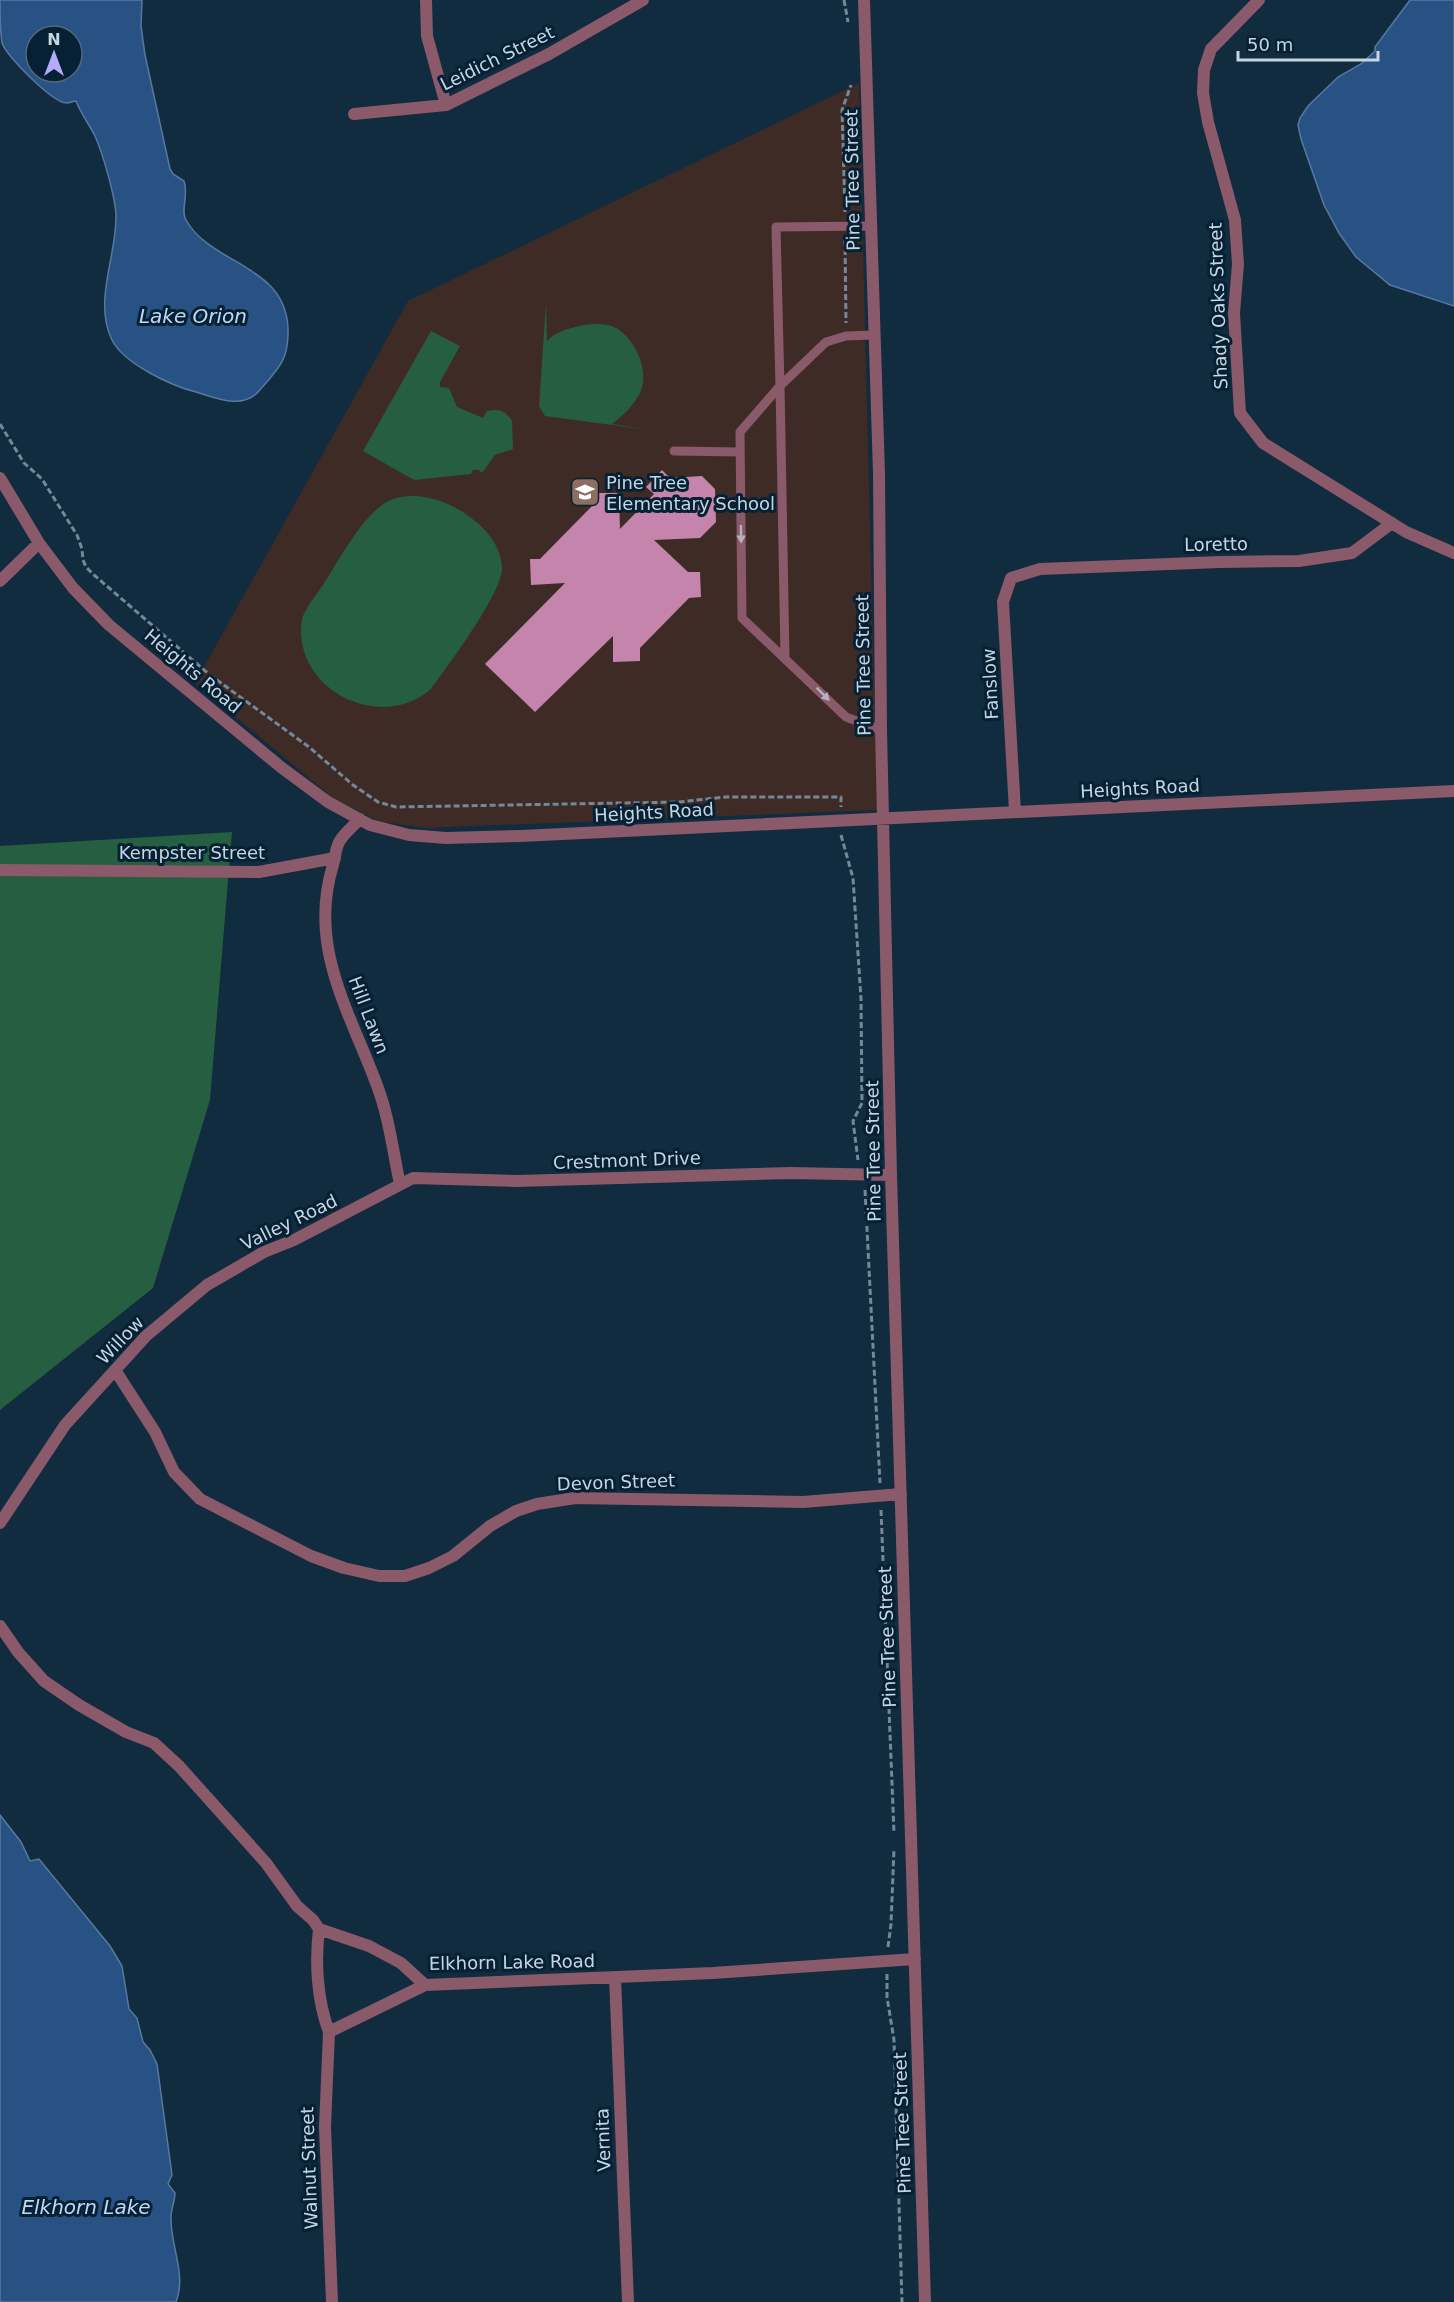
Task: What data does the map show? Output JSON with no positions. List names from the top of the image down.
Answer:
{
  "streets": {
    "street": [
      "Leidich Street",
      "Pine Tree Street",
      "Shady Oaks Street",
      "Loretto",
      "Heights Road",
      "Fanslow",
      "Kempster Street",
      "Hill Lawn",
      "Crestmont Drive",
      "Valley Road",
      "Willow",
      "Devon Street",
      "Elkhorn Lake Road",
      "Vernita",
      "Walnut Street"
    ]
  },
  "crossings": [
    ["Pine Tree Street", "Heights Road"],
    ["Pine Tree Street", "Crestmont Drive"],
    ["Pine Tree Street", "Devon Street"],
    ["Pine Tree Street", "Elkhorn Lake Road"],
    ["Shady Oaks Street", "Loretto"],
    ["Loretto", "Fanslow"],
    ["Heights Road", "Fanslow"],
    ["Kempster Street", "Hill Lawn"],
    ["Hill Lawn", "Crestmont Drive"],
    ["Crestmont Drive", "Valley Road"],
    ["Valley Road", "Willow"],
    ["Willow", "Devon Street"],
    ["Elkhorn Lake Road", "Vernita"],
    ["Elkhorn Lake Road", "Walnut Street"]
  ],
  "water": ["Lake Orion", "Elkhorn Lake"],
  "places": {
    "school or university": ["Pine Tree Elementary School"]
  },
  "scale_bar": "50 m",
  "north": "top"
}
